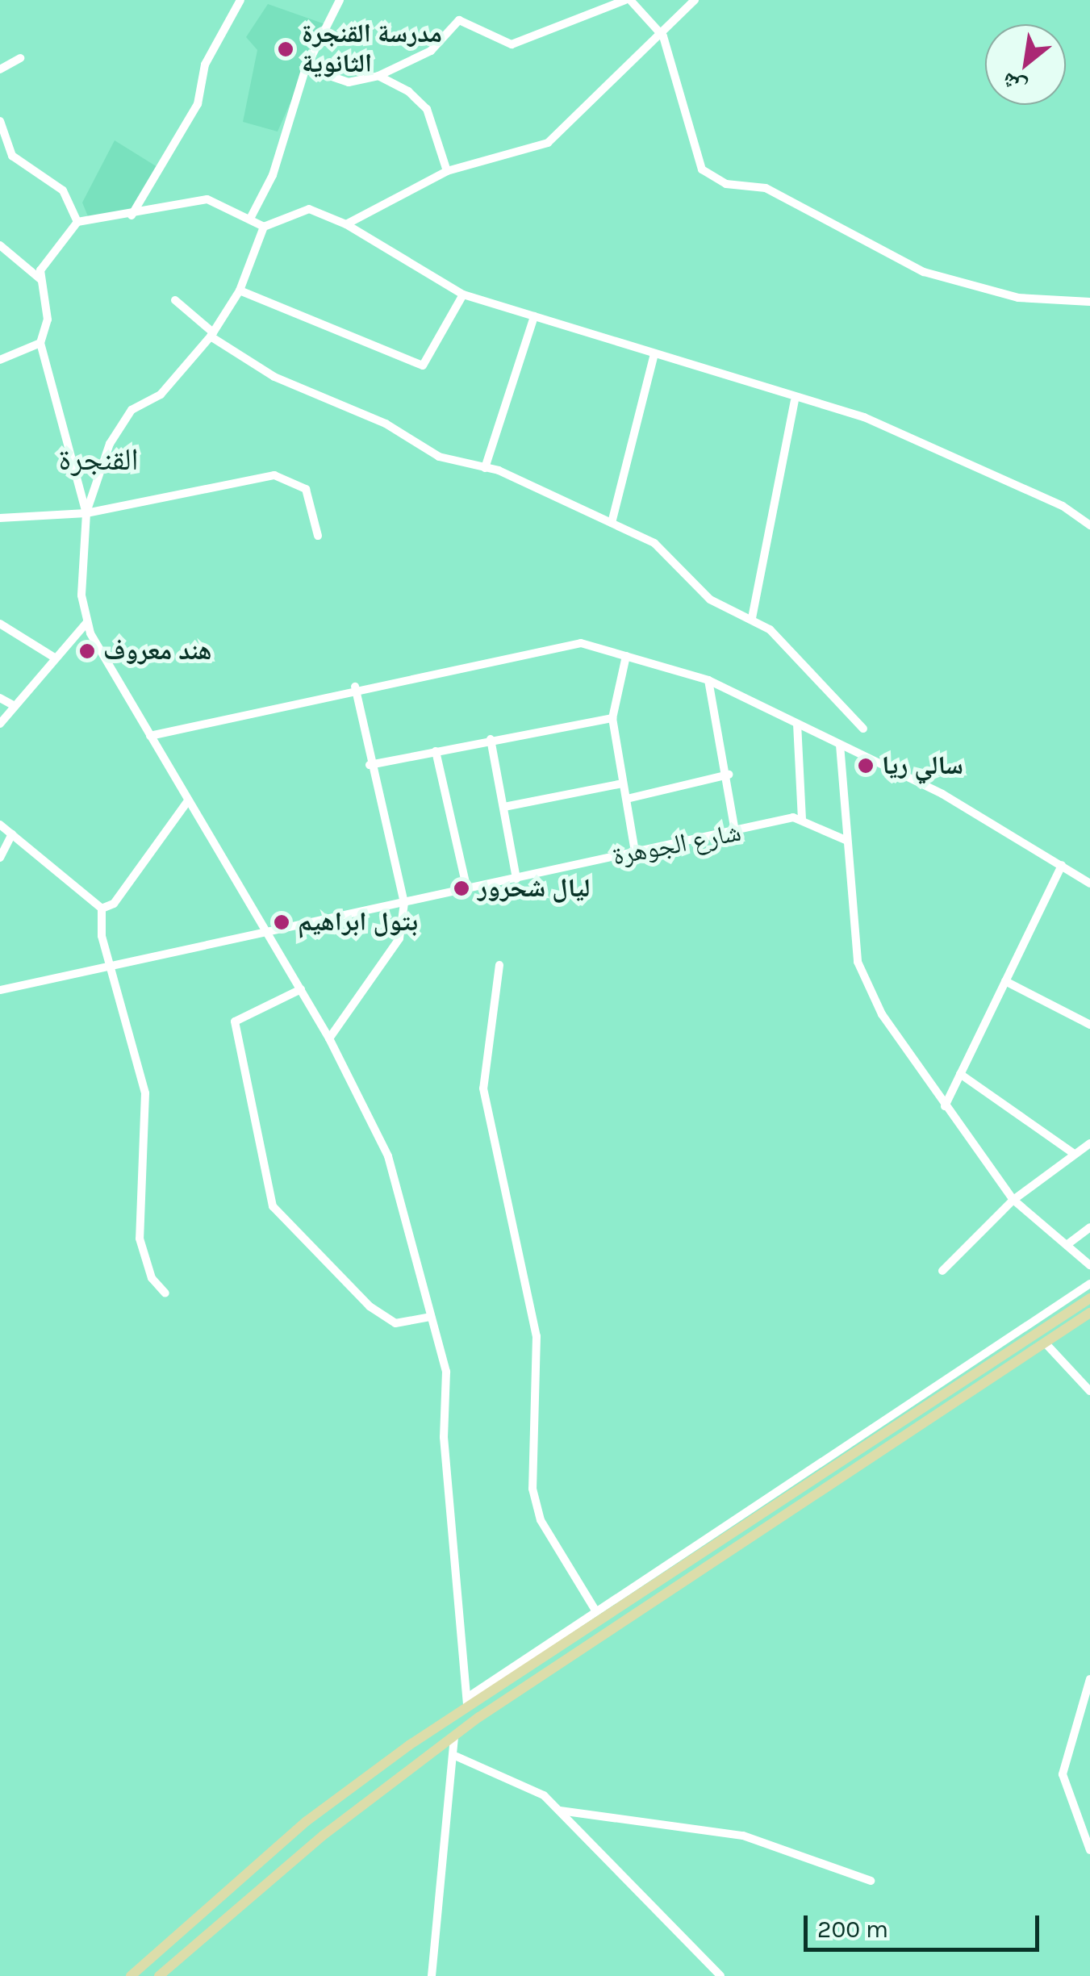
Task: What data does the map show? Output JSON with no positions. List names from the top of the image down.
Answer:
{
  "streets": {
    "street": ["شارع الجوهرة"]
  },
  "districts": ["القنجرة"],
  "places": [
    "مدرسة القنجرة الثانوية",
    "هند معروف",
    "سالي ريا",
    "ليال شحرور",
    "بتول ابراهيم"
  ],
  "scale_bar": "200 m",
  "north": "bottom left"
}
